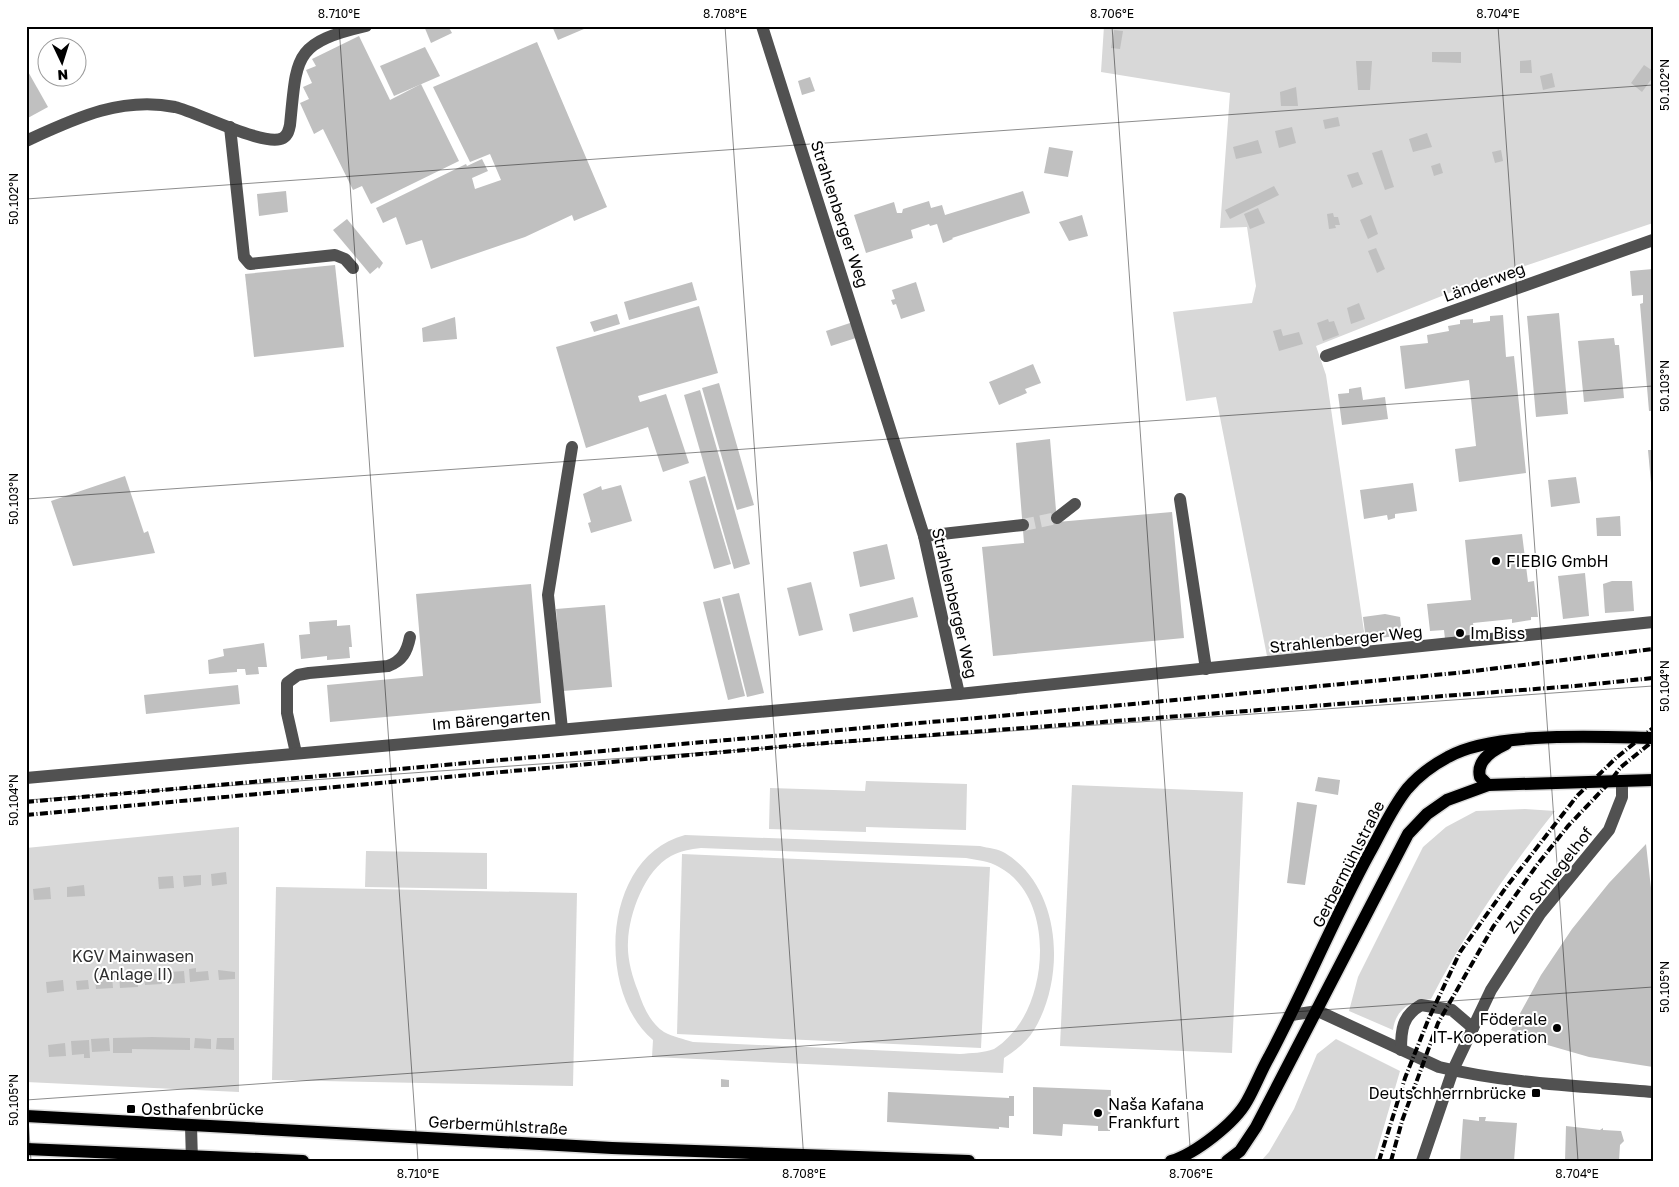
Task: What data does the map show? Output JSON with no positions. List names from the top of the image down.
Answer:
{
  "streets": {
    "main road": ["Gerbermühlstraße"],
    "street": [
      "Strahlenberger Weg",
      "Länderweg",
      "Im Bärengarten",
      "Zum Schlegelhof"
    ]
  },
  "crossings": [
    ["Strahlenberger Weg", "Im Bärengarten"]
  ],
  "parks": ["KGV Mainwasen (Anlage II)"],
  "places": {
    "other": [
      "FIEBIG GmbH",
      "Im Biss",
      "Föderale IT-Kooperation",
      "Naša Kafana Frankfurt"
    ],
    "transit": ["Deutschherrnbrücke", "Osthafenbrücke"]
  },
  "north": "bottom",
  "coordinates": [
    "8.710°E",
    "8.708°E",
    "8.706°E",
    "8.704°E",
    "50.102°N",
    "50.103°N",
    "50.104°N",
    "50.105°N"
  ]
}
